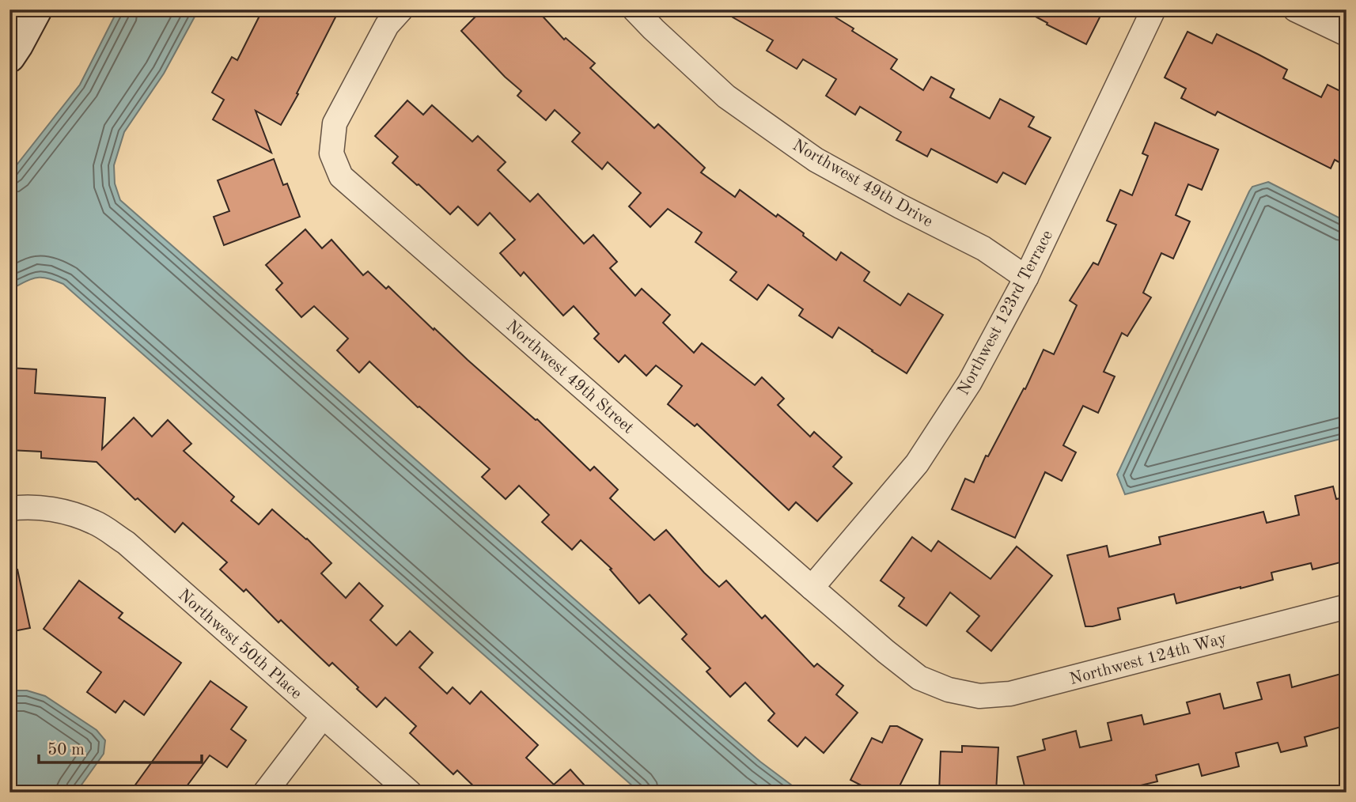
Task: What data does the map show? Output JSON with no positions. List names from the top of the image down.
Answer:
{
  "streets": {
    "street": [
      "Northwest 49th Drive",
      "Northwest 123rd Terrace",
      "Northwest 49th Street",
      "Northwest 50th Place",
      "Northwest 124th Way"
    ]
  },
  "crossings": [
    ["Northwest 49th Drive", "Northwest 123rd Terrace"],
    ["Northwest 123rd Terrace", "Northwest 49th Street"],
    ["Northwest 49th Street", "Northwest 124th Way"]
  ],
  "scale_bar": "50 m"
}
